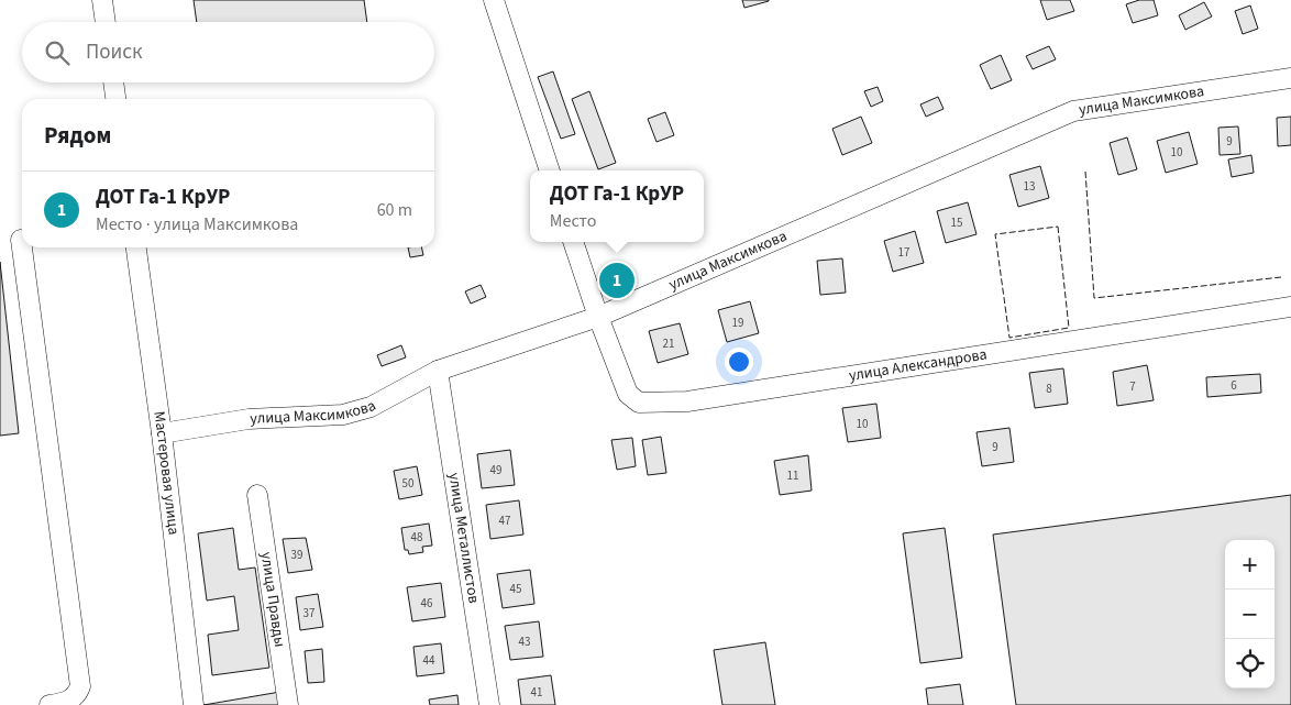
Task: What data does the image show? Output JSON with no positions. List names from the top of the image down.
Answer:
{
  "streets": {
    "street": [
      "улица Максимкова",
      "улица Александрова",
      "Мастеровая улица",
      "улица Металлистов",
      "улица Правды"
    ]
  },
  "crossings": [
    ["улица Максимкова", "улица Александрова"],
    ["улица Максимкова", "Мастеровая улица"],
    ["улица Максимкова", "улица Металлистов"]
  ],
  "house_numbers": [
    "9",
    "10",
    "13",
    "15",
    "17",
    "19",
    "21",
    "6",
    "7",
    "8",
    "10",
    "9",
    "49",
    "11",
    "50",
    "47",
    "48",
    "39",
    "45",
    "46",
    "37",
    "43",
    "44",
    "41"
  ],
  "page": {
    "search": "Поиск",
    "heading": "Рядом",
    "popup": ["ДОТ Га-1 КрУР", "Место"],
    "list": [
      {
        "mark": "1",
        "name": "ДОТ Га-1 КрУР",
        "note": "Место · улица Максимкова",
        "value": "60 m"
      }
    ],
    "pins": "1",
    "map_buttons": ["+", "−"]
  }
}
